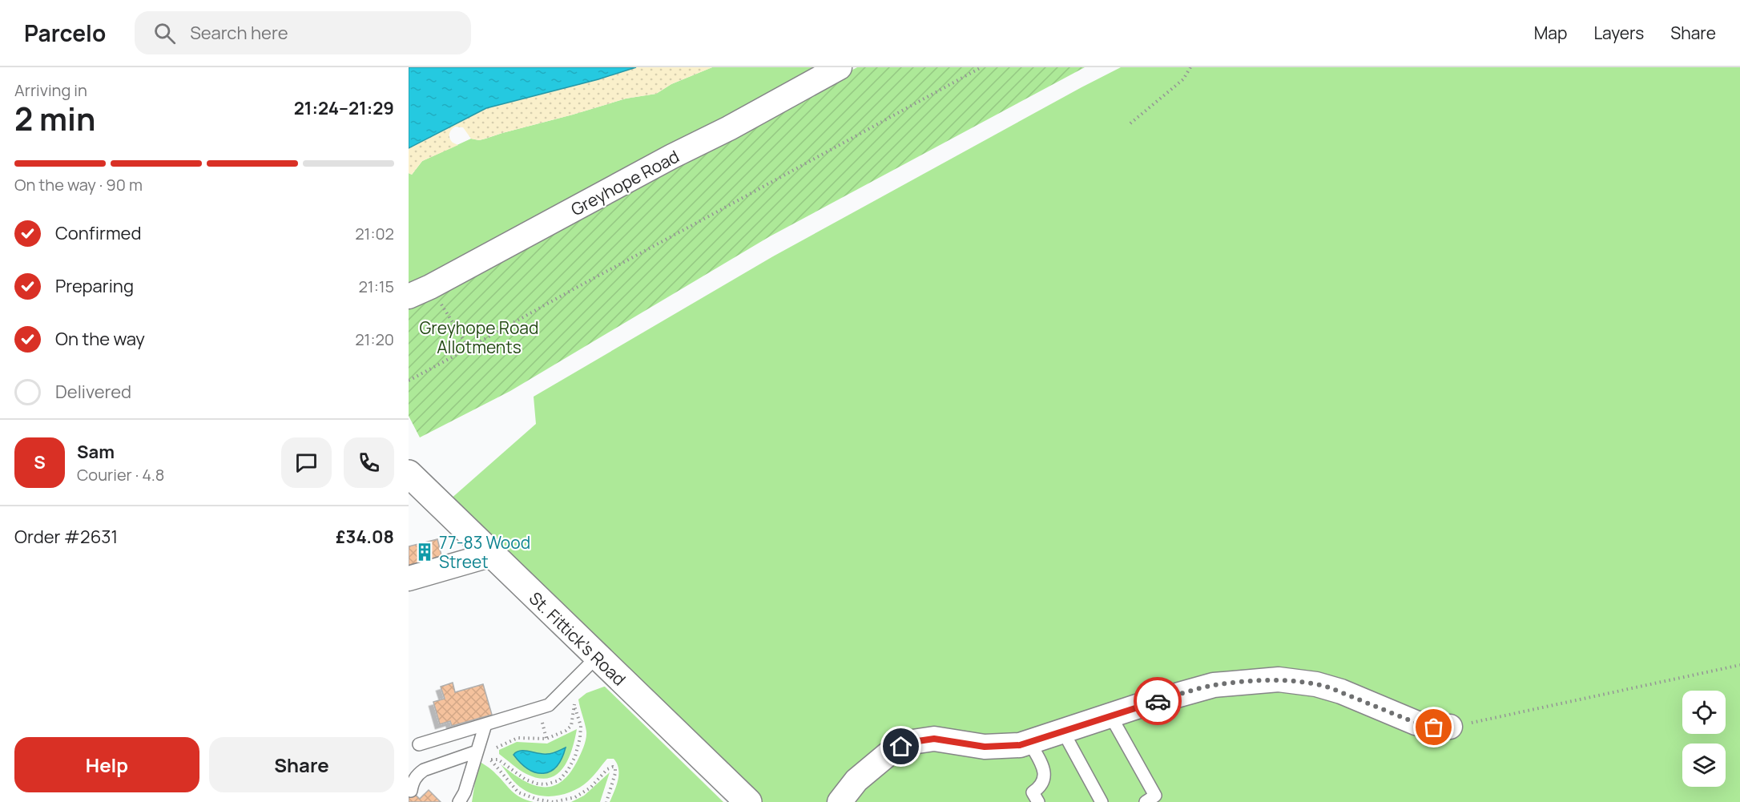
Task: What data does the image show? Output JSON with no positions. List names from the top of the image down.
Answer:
{
  "streets": {
    "street": ["Greyhope Road", "St. Fittick's Road"]
  },
  "parks": ["Greyhope Road Allotments"],
  "places": {
    "building": ["77-83 Wood Street"]
  },
  "page": {
    "header": "Parcelo",
    "search": "Search here",
    "nav": ["Map", "Layers", "Share"],
    "heading": ["2 min", "Arriving in", "21:24–21:29"],
    "panel": [
      "Sam",
      "Courier · 4.8",
      "Order #2631",
      "£34.08"
    ],
    "bar": "On the way · 90 m",
    "list": [
      ["Confirmed", "21:02"],
      ["Preparing", "21:15"],
      ["On the way", "21:20"],
      "Delivered"
    ],
    "round": "S",
    "buttons": ["Help", "Share"]
  }
}
